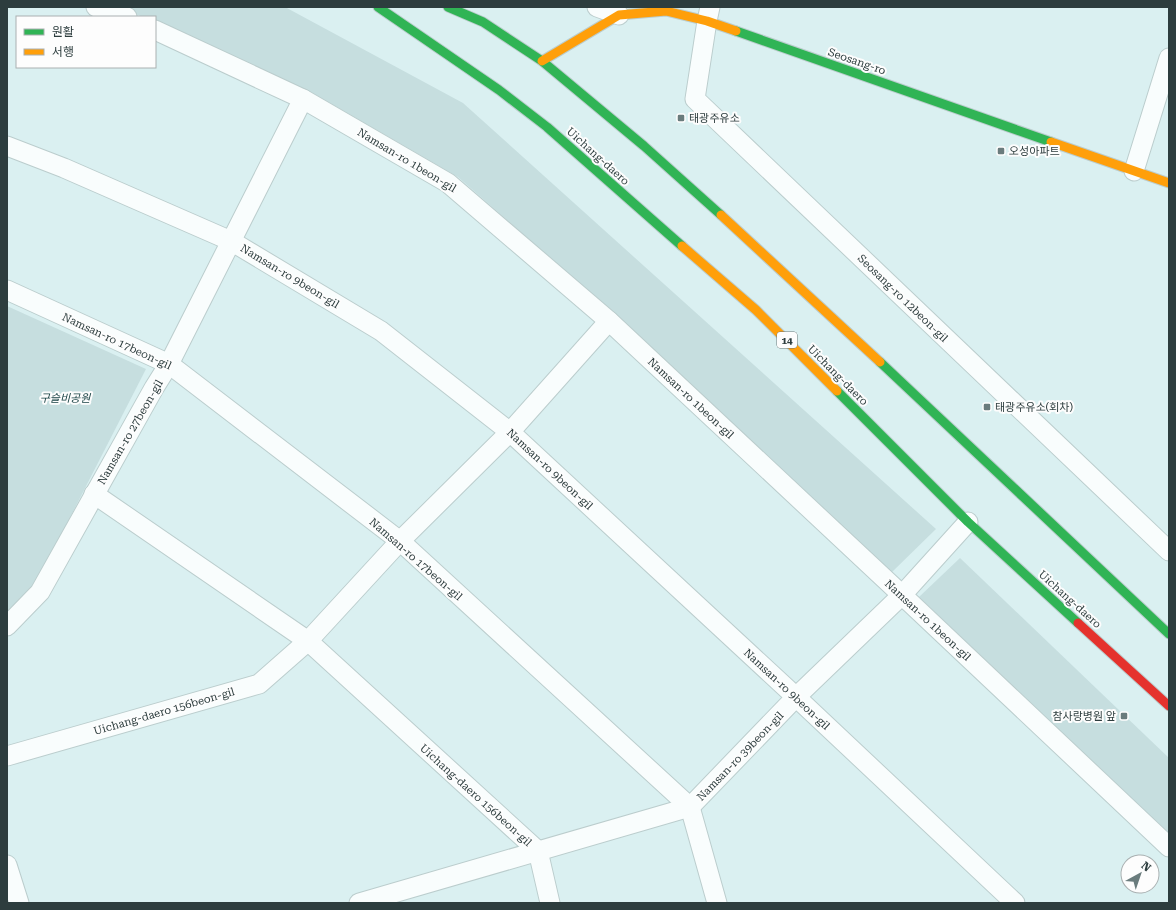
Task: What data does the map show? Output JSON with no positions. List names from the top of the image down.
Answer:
{
  "streets": {
    "main road": ["Seosang-ro", "Uichang-daero", "14"],
    "street": [
      "Namsan-ro 1beon-gil",
      "Namsan-ro 9beon-gil",
      "Seosang-ro 12beon-gil",
      "Namsan-ro 17beon-gil",
      "Namsan-ro 27beon-gil",
      "Uichang-daero 156beon-gil",
      "Namsan-ro 39beon-gil"
    ]
  },
  "crossings": [
    ["Seosang-ro", "Seosang-ro 12beon-gil"],
    ["Uichang-daero", "Namsan-ro 39beon-gil"],
    ["Namsan-ro 1beon-gil", "Namsan-ro 27beon-gil"],
    ["Namsan-ro 1beon-gil", "Uichang-daero 156beon-gil"],
    ["Namsan-ro 1beon-gil", "Namsan-ro 39beon-gil"],
    ["Namsan-ro 9beon-gil", "Namsan-ro 27beon-gil"],
    ["Namsan-ro 9beon-gil", "Uichang-daero 156beon-gil"],
    ["Namsan-ro 9beon-gil", "Namsan-ro 39beon-gil"],
    ["Namsan-ro 17beon-gil", "Namsan-ro 27beon-gil"],
    ["Namsan-ro 17beon-gil", "Uichang-daero 156beon-gil"],
    ["Namsan-ro 17beon-gil", "Namsan-ro 39beon-gil"],
    ["Uichang-daero 156beon-gil", "Namsan-ro 39beon-gil"]
  ],
  "parks": ["구슬비공원"],
  "places": {
    "transit": [
      "태광주유소",
      "오성아파트",
      "태광주유소(회차)",
      "참사랑병원 앞"
    ]
  },
  "legend": ["원활", "서행"],
  "north": "top right"
}
